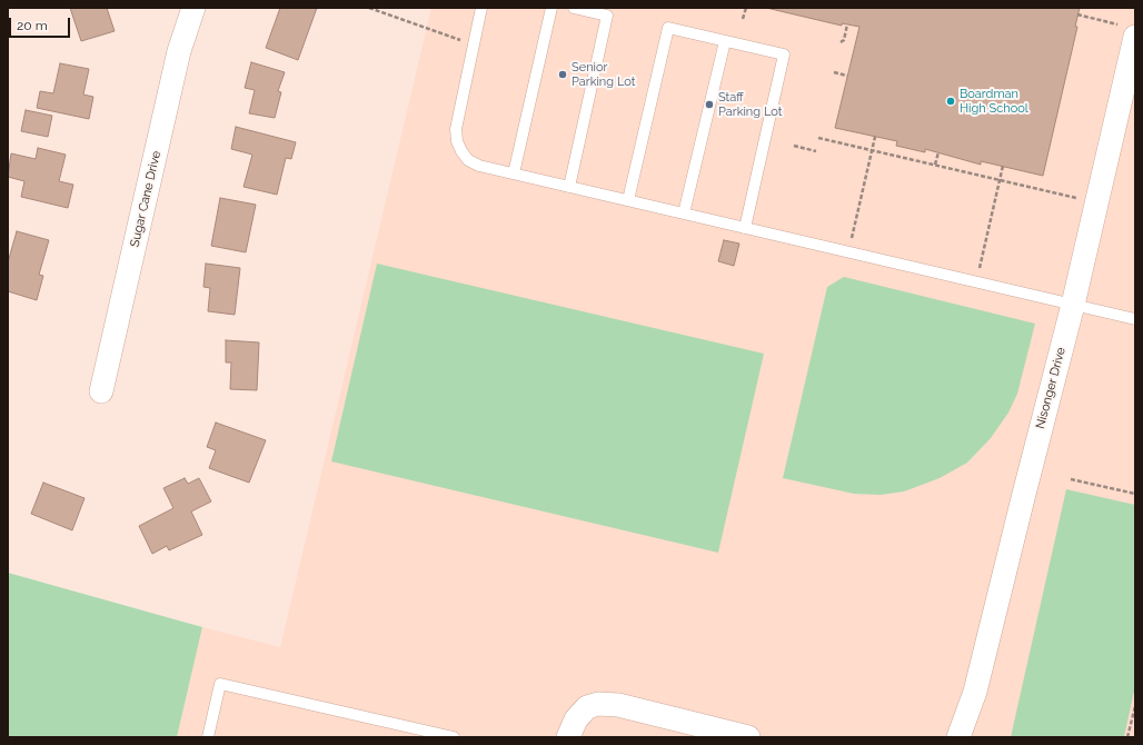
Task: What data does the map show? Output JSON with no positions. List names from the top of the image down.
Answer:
{
  "streets": {
    "street": ["Sugar Cane Drive", "Nisonger Drive"]
  },
  "places": ["Senior Parking Lot", "Boardman High School", "Staff Parking Lot"],
  "scale_bar": "20 m"
}
